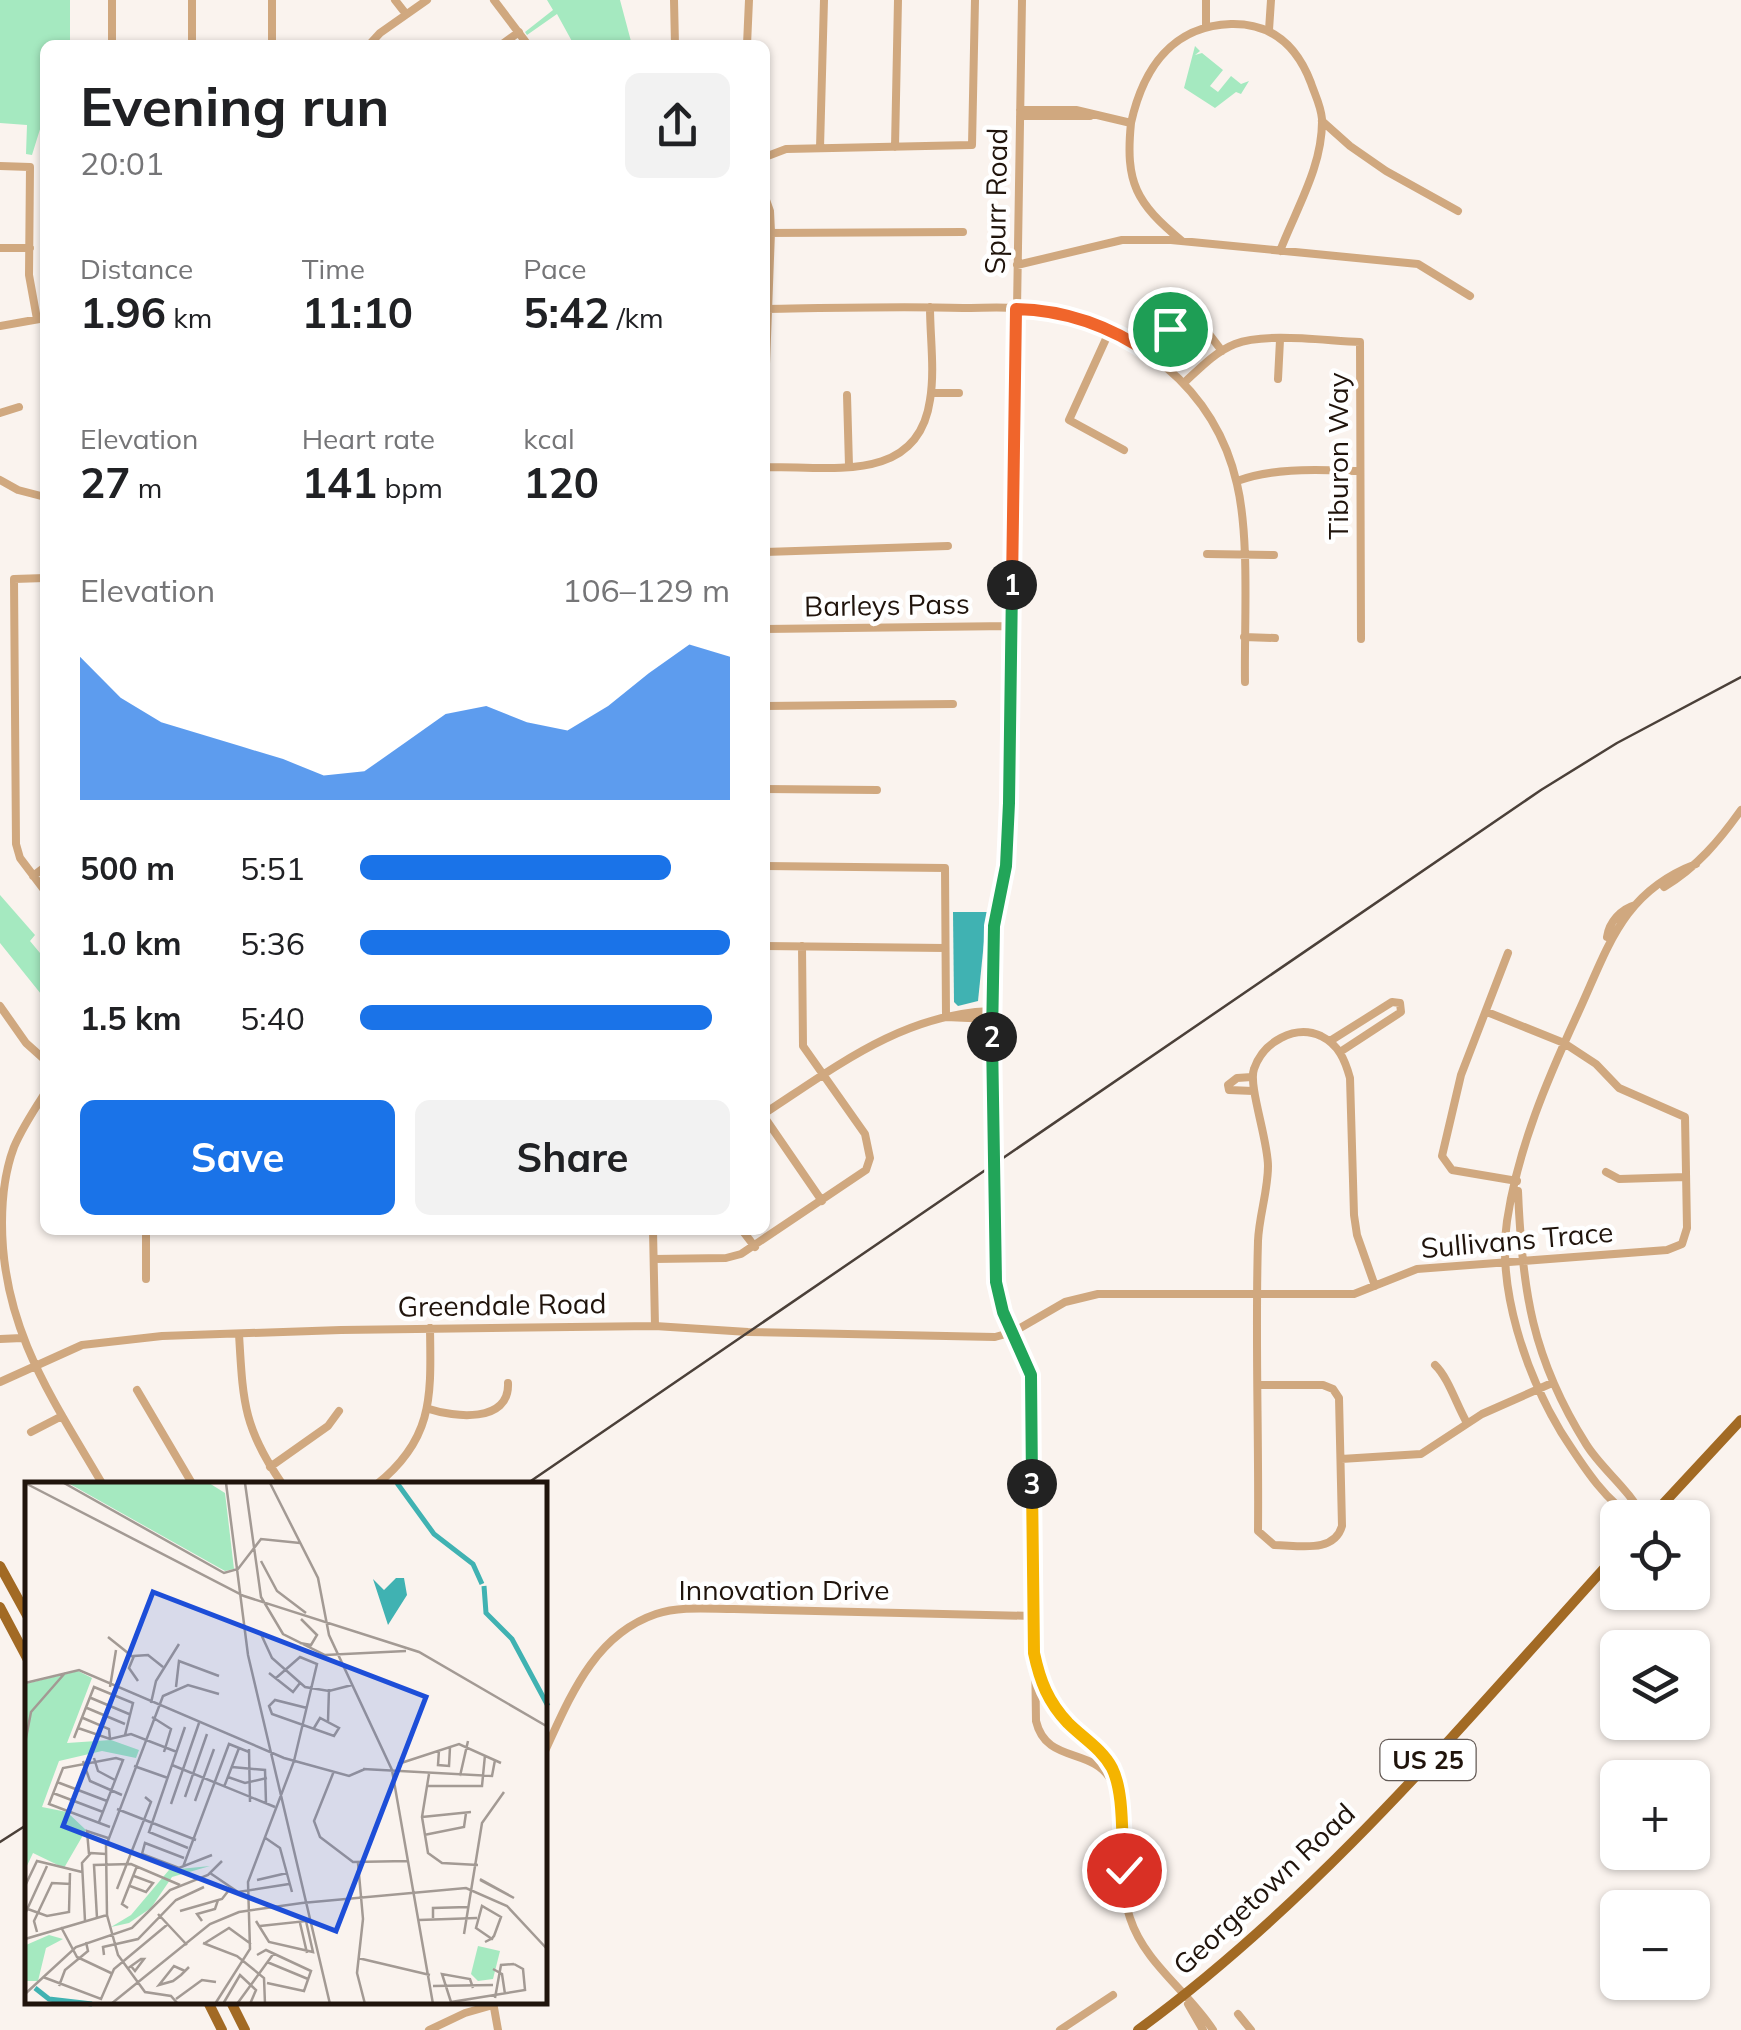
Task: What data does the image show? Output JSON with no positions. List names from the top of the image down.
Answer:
{
  "streets": {
    "main road": ["US 25", "Georgetown Road"],
    "street": [
      "Spurr Road",
      "Tiburon Way",
      "Barleys Pass",
      "Sullivans Trace",
      "Greendale Road",
      "Innovation Drive"
    ]
  },
  "crossings": [
    ["Spurr Road", "Barleys Pass"],
    ["Spurr Road", "Sullivans Trace"],
    ["Spurr Road", "Greendale Road"],
    ["Spurr Road", "Innovation Drive"],
    ["Spurr Road", "Georgetown Road"],
    ["Sullivans Trace", "Greendale Road"]
  ],
  "page": {
    "heading": ["Evening run", "20:01"],
    "stats": [
      ["Distance", "1.96 km"],
      ["Time", "11:10"],
      ["Pace", "5:42 /km"],
      ["Elevation", "27 m"],
      ["Heart rate", "141 bpm"],
      ["kcal", "120"]
    ],
    "chart": ["Elevation", "106–129 m"],
    "pins": ["1", "2", "3"],
    "list": [
      {
        "name": "500 m",
        "note": "5:51"
      },
      {
        "name": "1.0 km",
        "note": "5:36"
      },
      {
        "name": "1.5 km",
        "note": "5:40"
      }
    ],
    "buttons": ["Save", "Share"],
    "map_buttons": ["+", "−"]
  }
}
